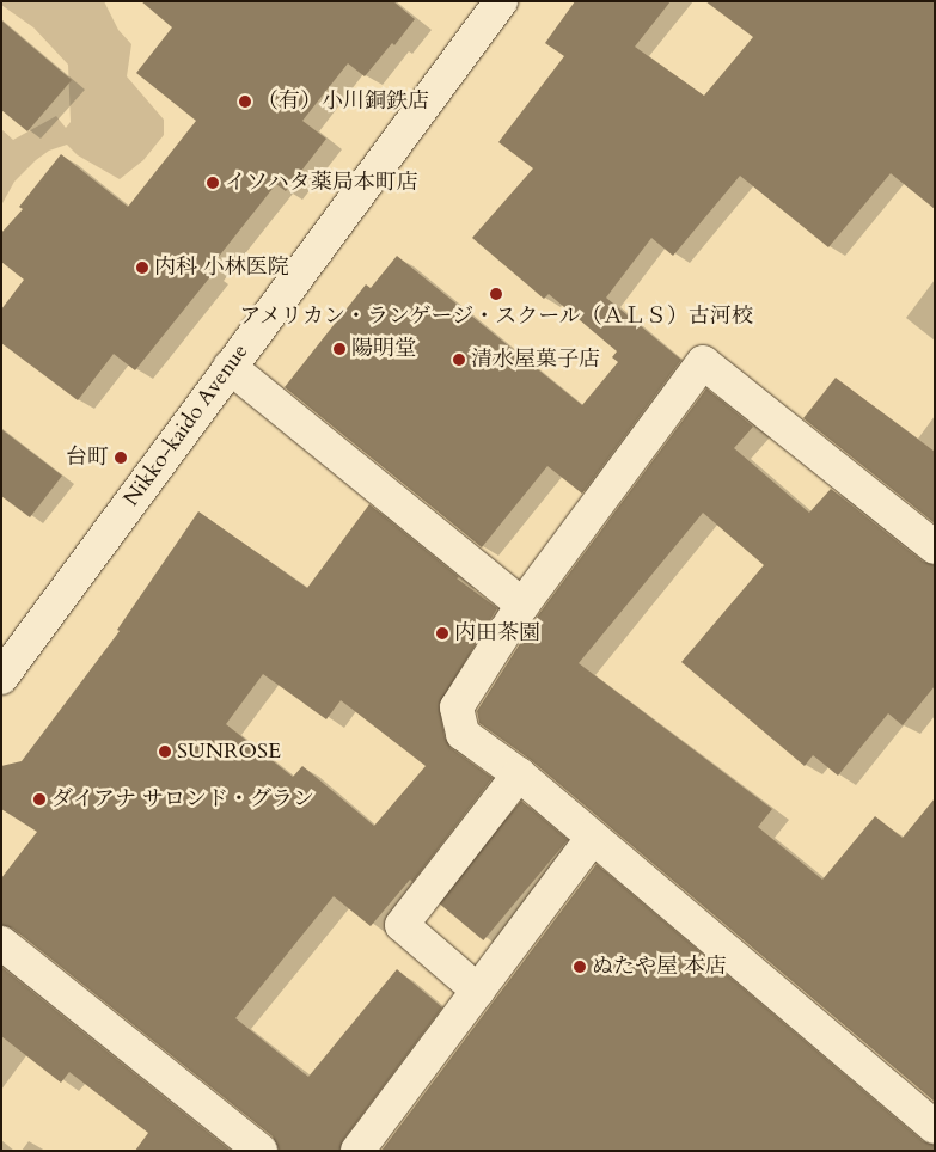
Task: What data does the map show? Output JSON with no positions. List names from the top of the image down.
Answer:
{
  "streets": {
    "street": ["Nikko-kaido Avenue"]
  },
  "places": [
    "（有）小川銅鉄店",
    "イソハタ薬局本町店",
    "内科 小林医院",
    "アメリカン・ランゲージ・スクール（ＡＬＳ）古河校",
    "陽明堂",
    "清水屋菓子店",
    "台町",
    "内田茶園",
    "SUNROSE",
    "ダイアナ サロンド・グラン",
    "ぬたや屋 本店"
  ]
}
